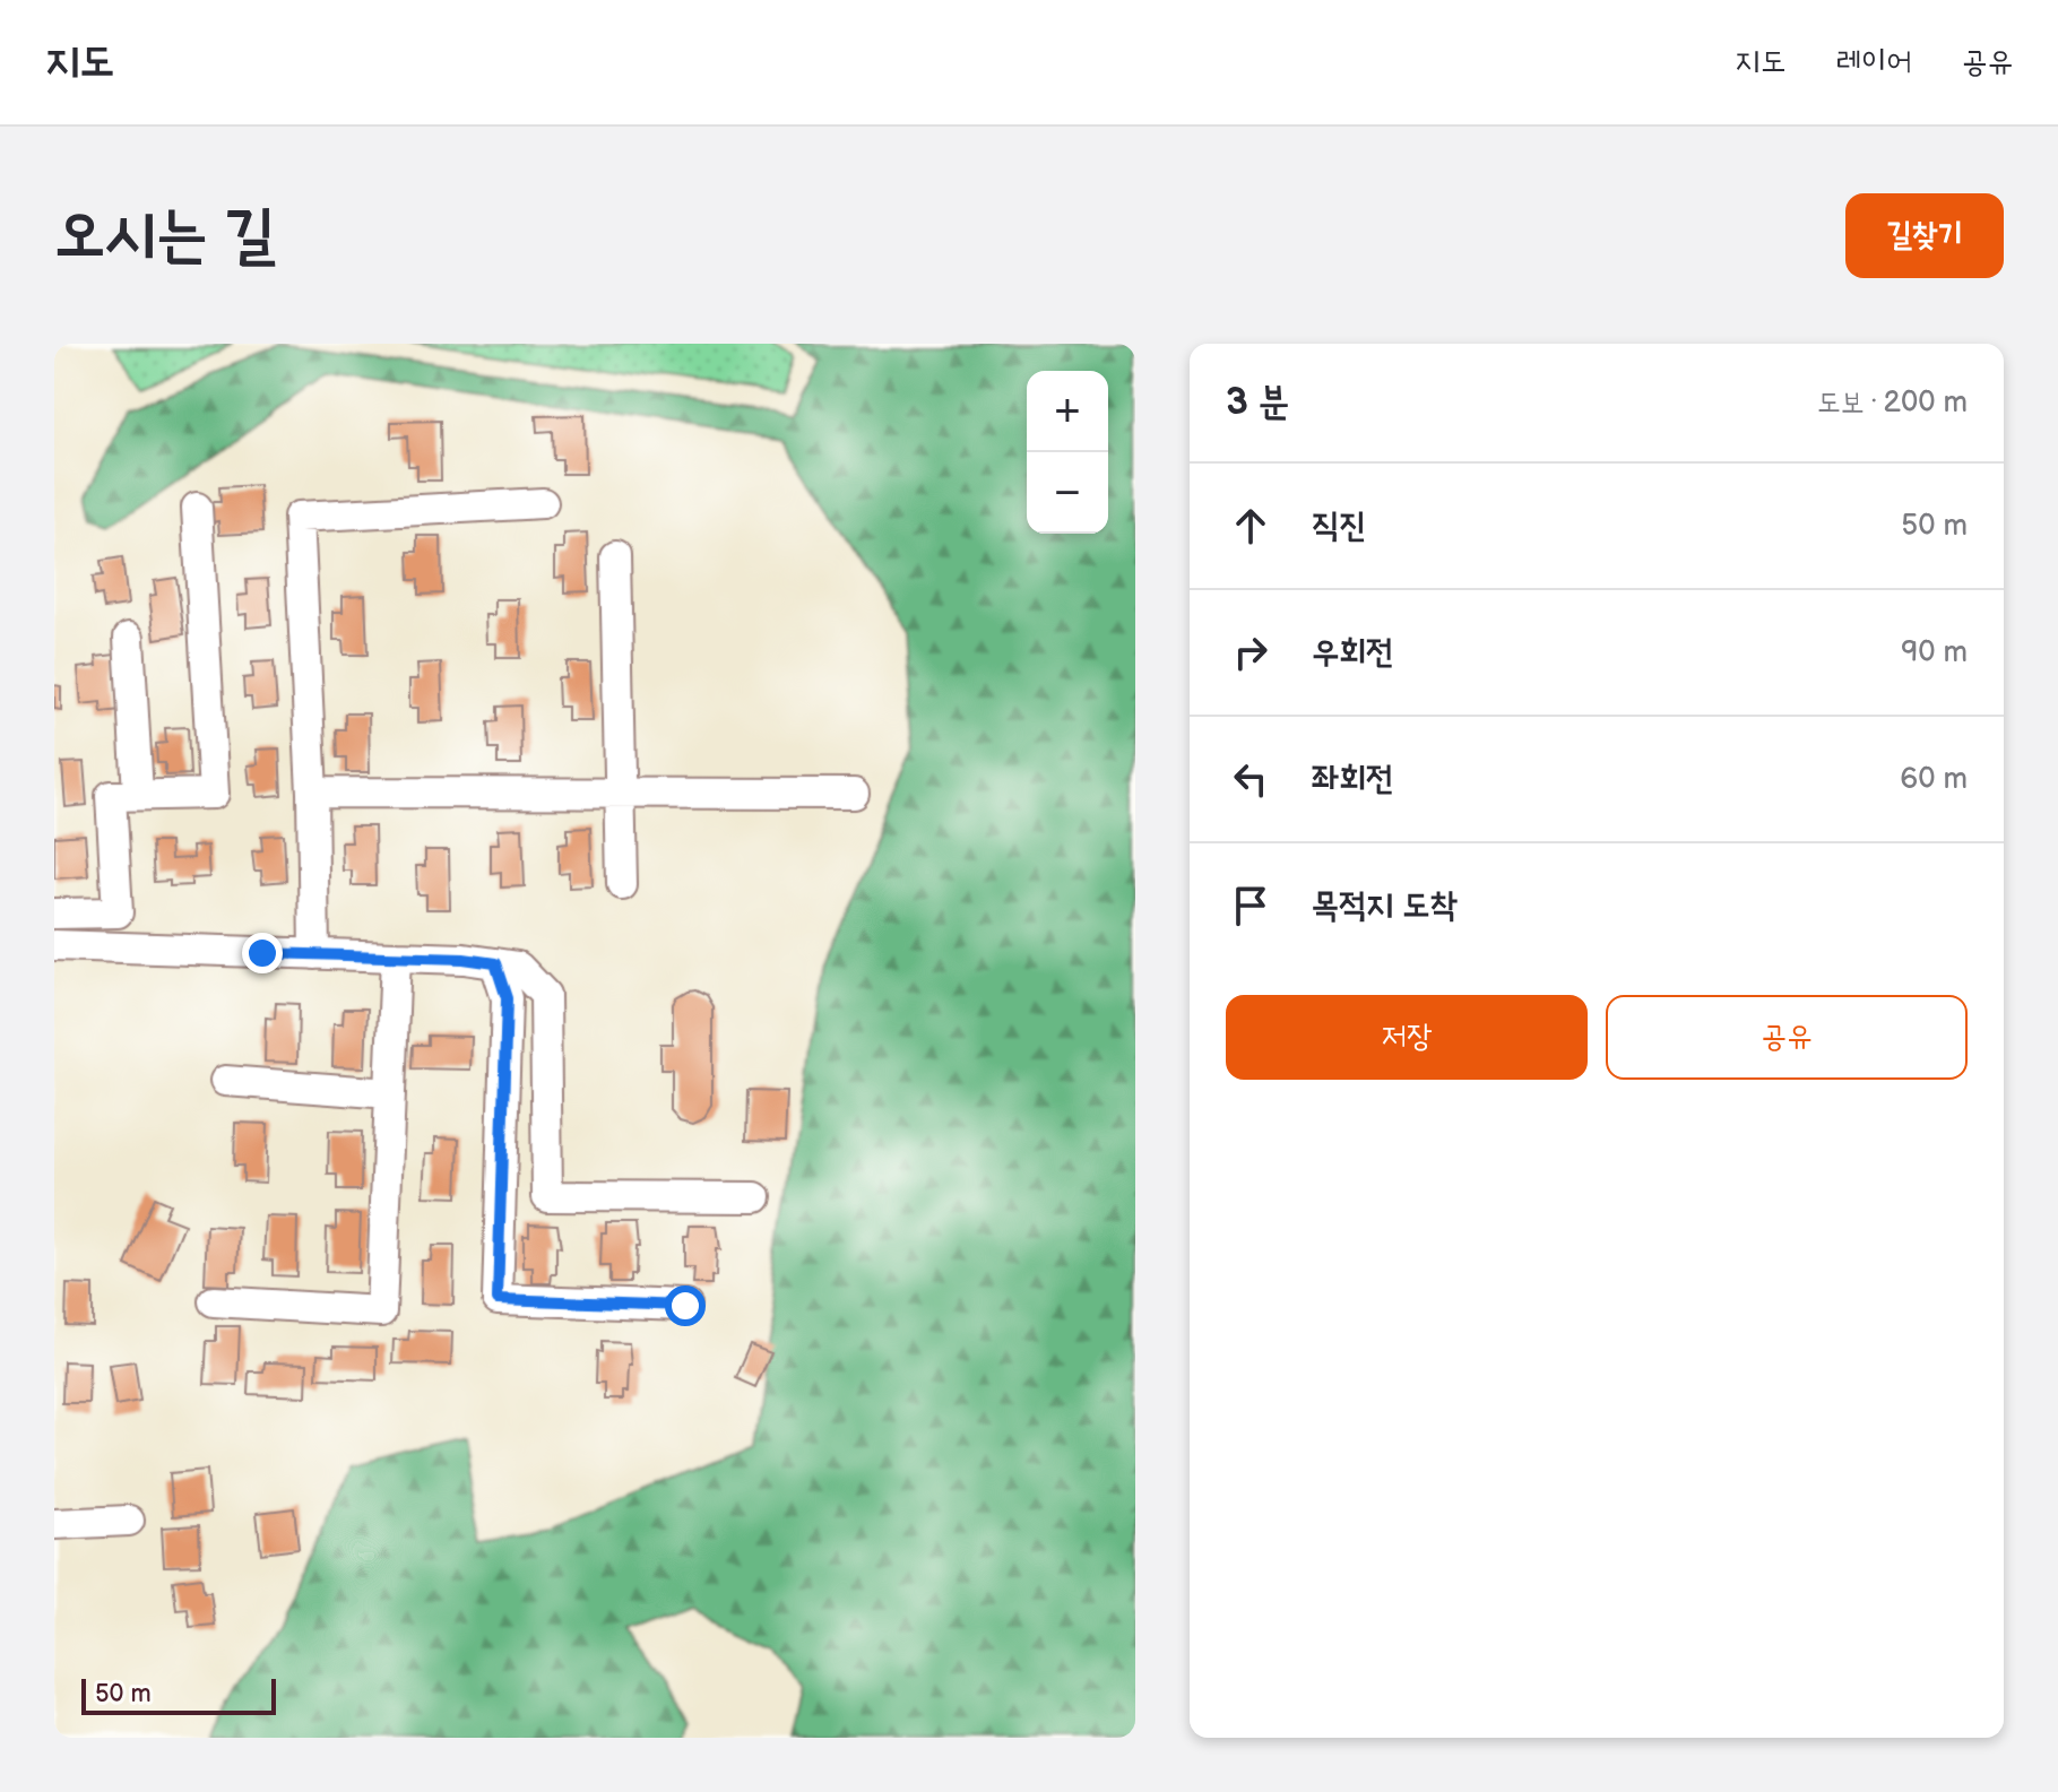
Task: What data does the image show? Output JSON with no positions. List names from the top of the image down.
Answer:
{
  "scale_bar": "50 m",
  "page": {
    "header": "지도",
    "nav": ["지도", "레이어", "공유"],
    "buttons": [
      "길찾기",
      ["저장", "공유"]
    ],
    "title": "오시는 길",
    "heading": ["3 분", "도보 · 200 m"],
    "map_buttons": ["+", "−"],
    "list": [
      ["직진", "50 m"],
      ["우회전", "90 m"],
      ["좌회전", "60 m"],
      "목적지 도착"
    ],
    "scale": "50 m"
  }
}
